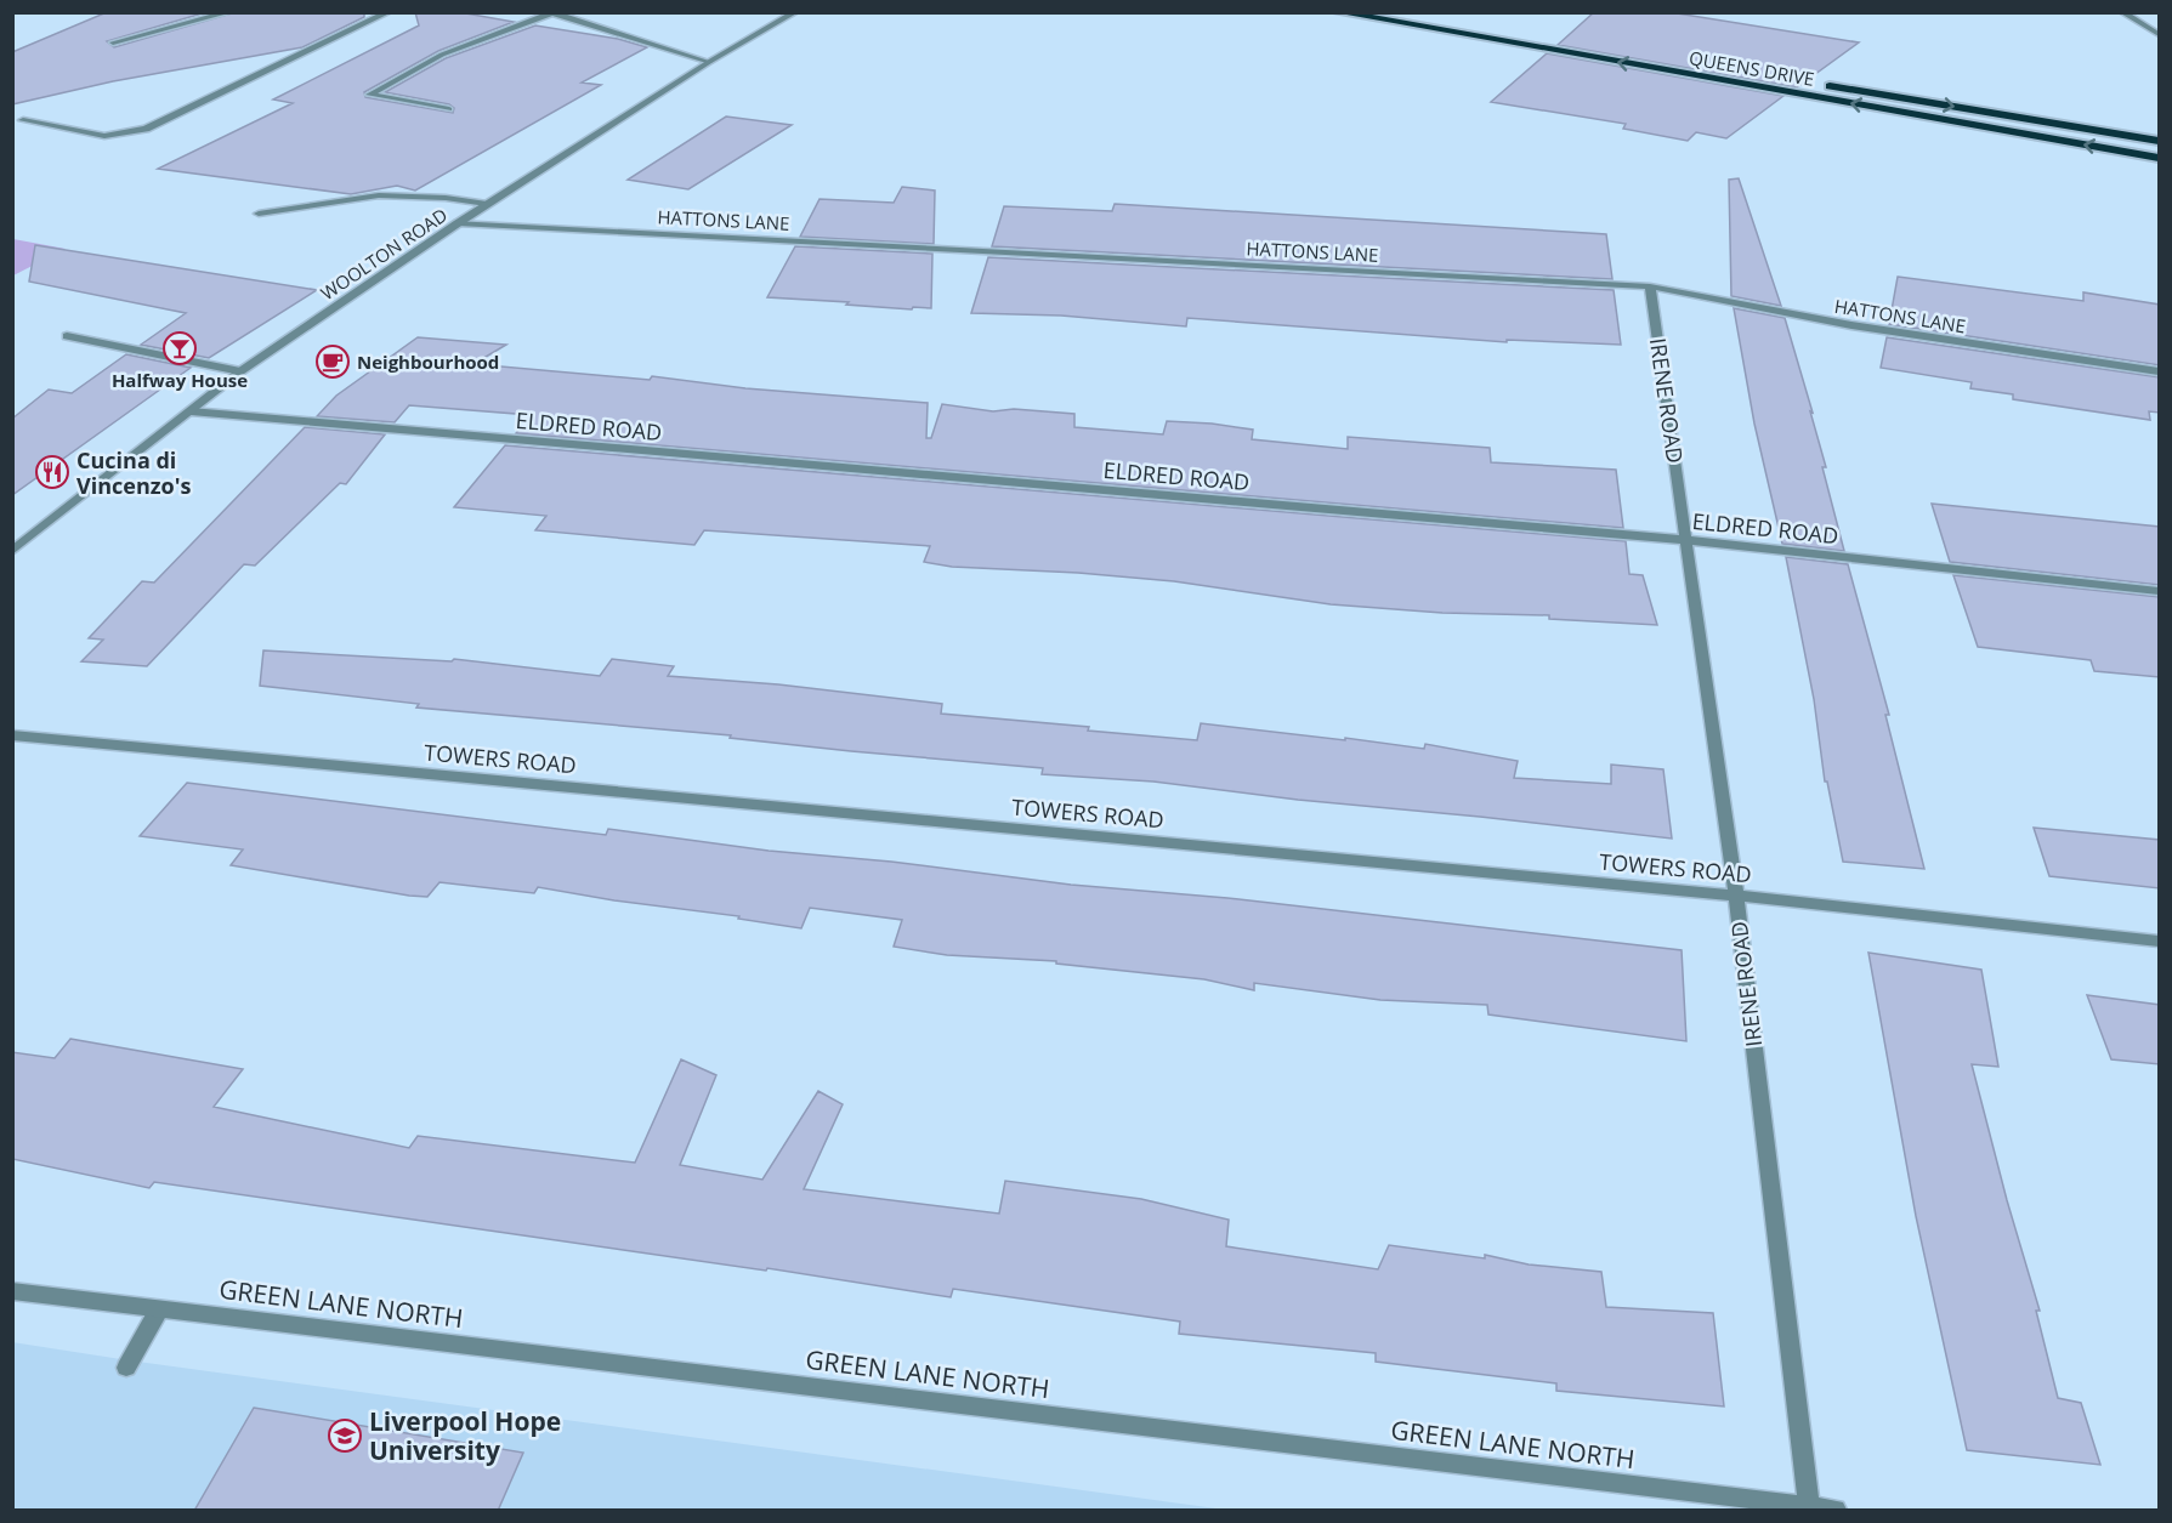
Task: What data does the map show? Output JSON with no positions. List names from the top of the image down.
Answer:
{
  "streets": {
    "highway": ["QUEENS DRIVE"],
    "street": [
      "HATTONS LANE",
      "WOOLTON ROAD",
      "IRENE ROAD",
      "ELDRED ROAD",
      "TOWERS ROAD",
      "GREEN LANE NORTH"
    ]
  },
  "crossings": [
    ["HATTONS LANE", "WOOLTON ROAD"],
    ["HATTONS LANE", "IRENE ROAD"],
    ["WOOLTON ROAD", "ELDRED ROAD"],
    ["IRENE ROAD", "ELDRED ROAD"],
    ["IRENE ROAD", "TOWERS ROAD"],
    ["IRENE ROAD", "GREEN LANE NORTH"]
  ],
  "places": {
    "bar": ["Halfway House"],
    "cafe": ["Neighbourhood"],
    "restaurant": ["Cucina di Vincenzo's"],
    "school or university": ["Liverpool Hope University"]
  }
}
